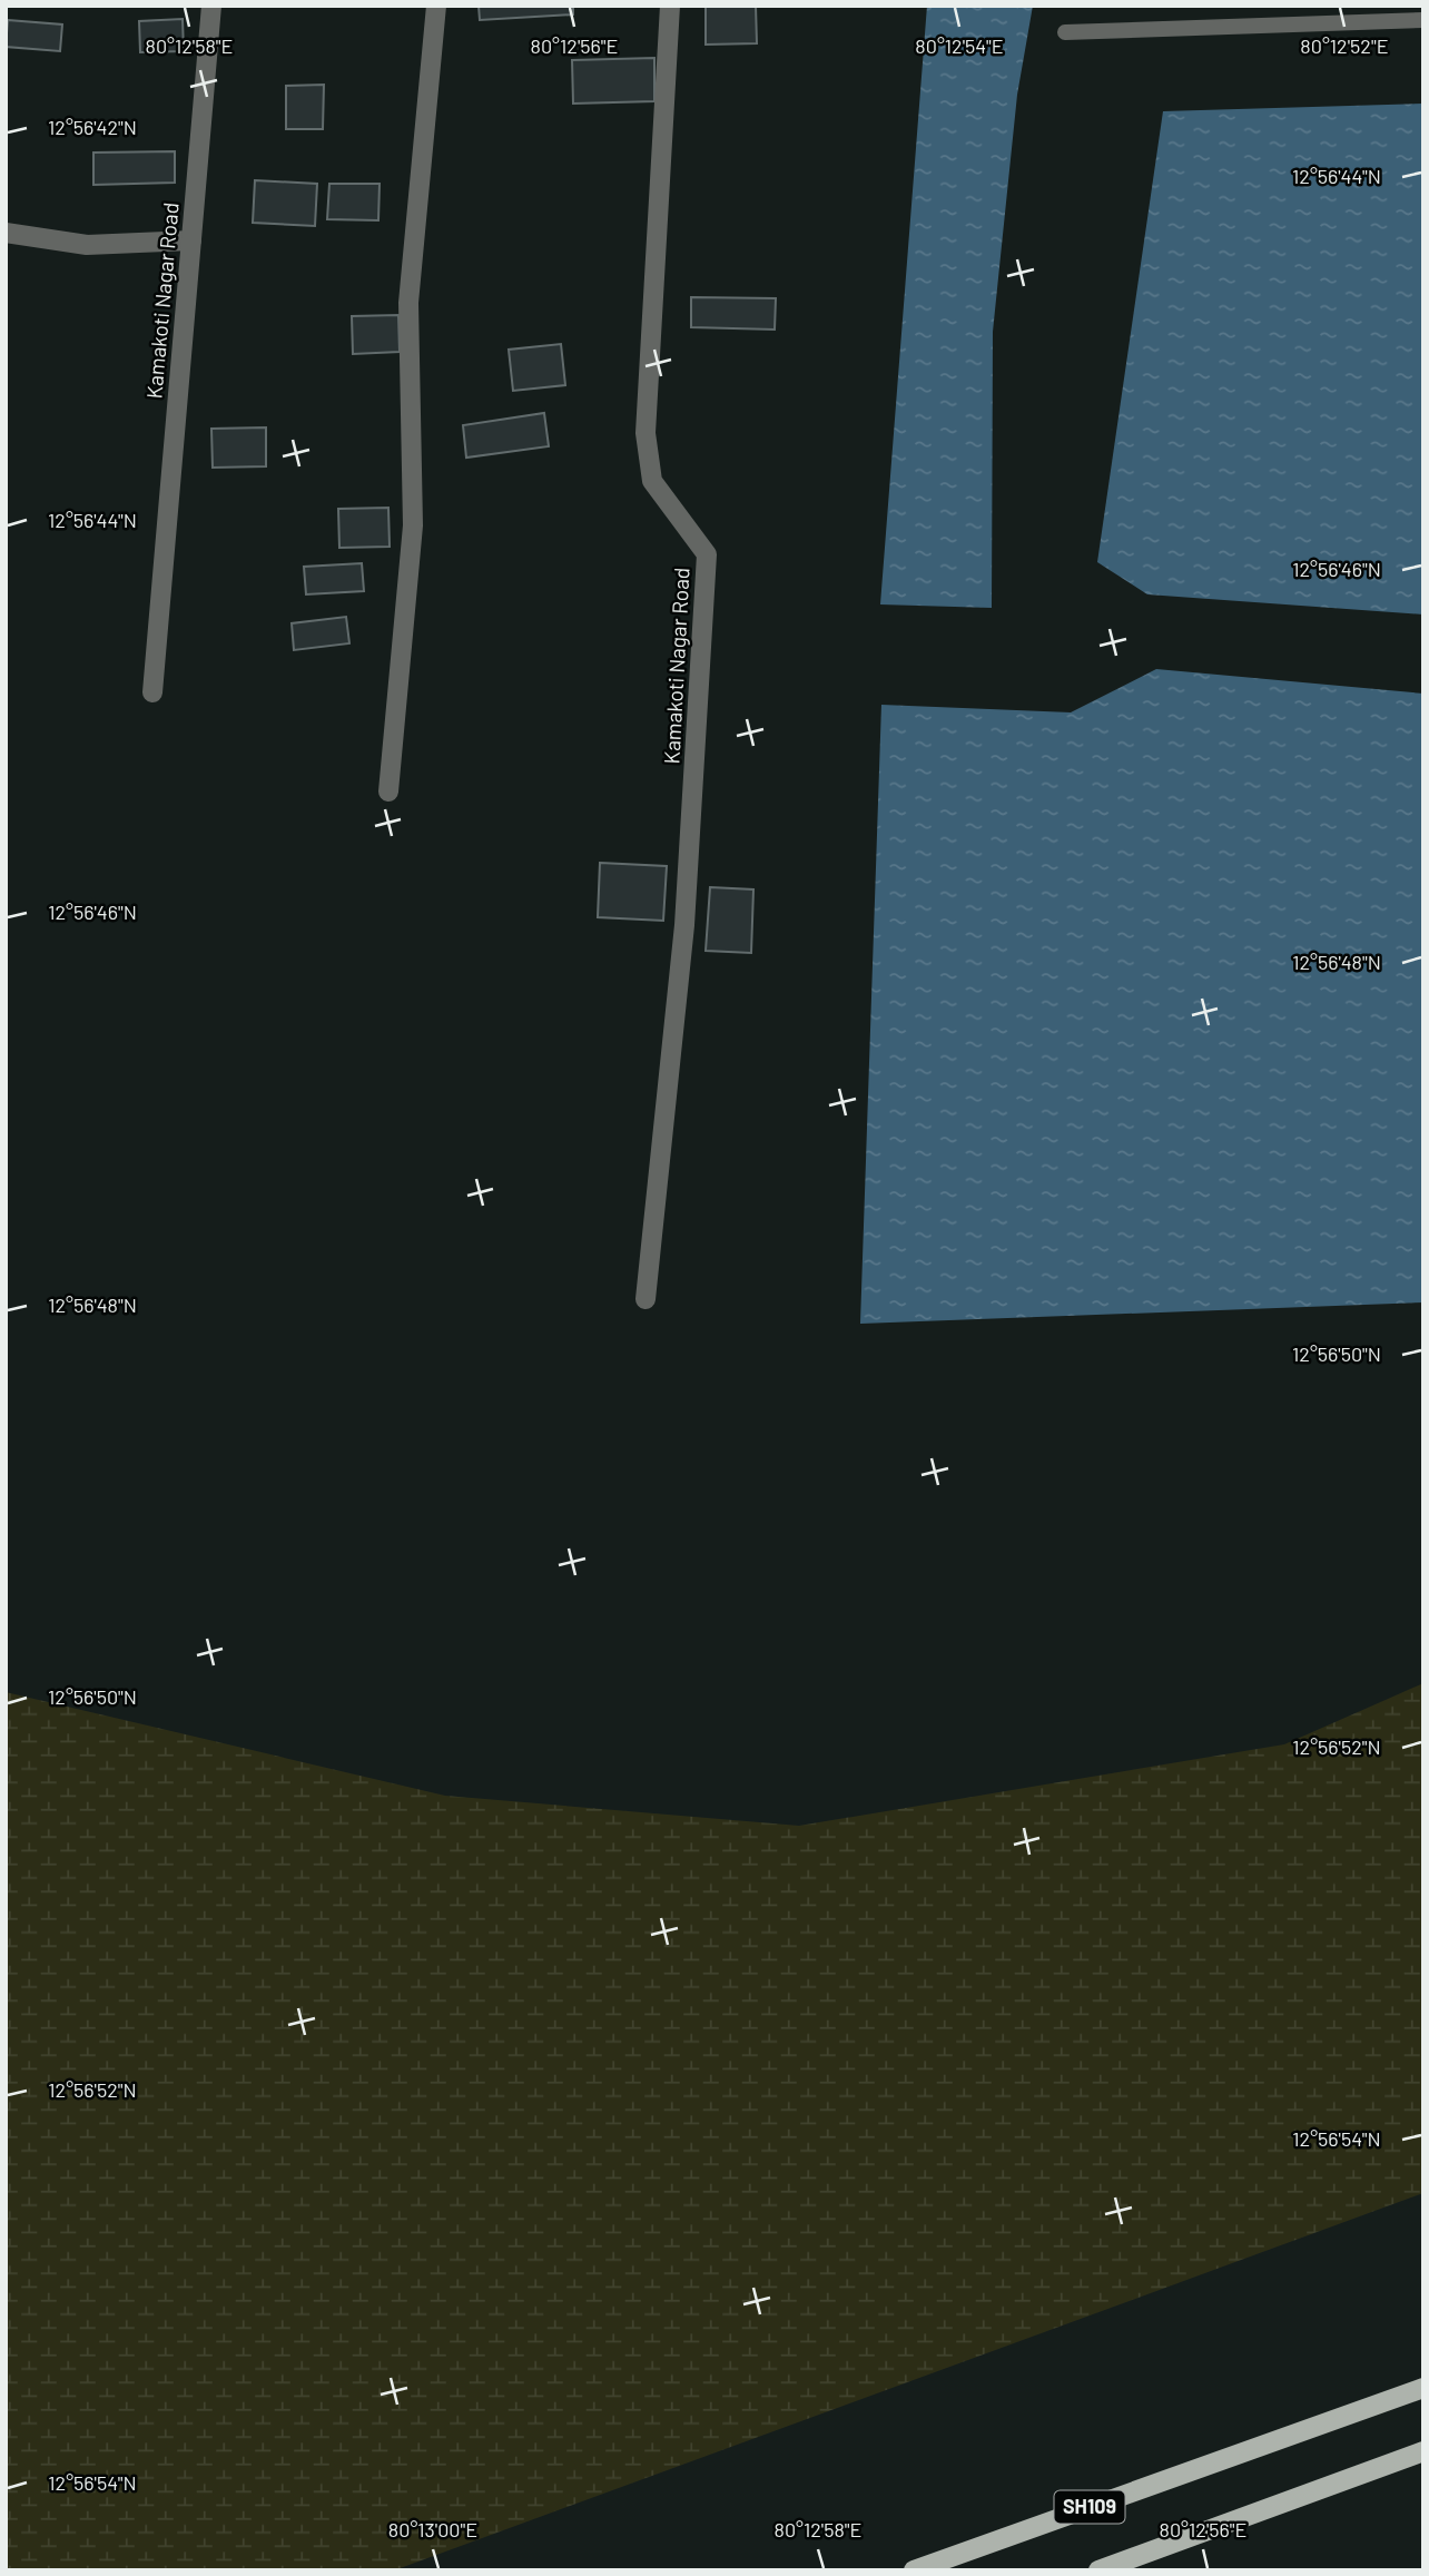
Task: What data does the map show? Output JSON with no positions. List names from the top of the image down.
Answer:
{
  "streets": {
    "main road": ["SH109"],
    "street": ["Kamakoti Nagar Road"]
  },
  "coordinates": [
    "80°12'58\"E",
    "80°12'56\"E",
    "80°12'54\"E",
    "80°12'52\"E",
    "12°56'42\"N",
    "12°56'44\"N",
    "12°56'46\"N",
    "12°56'48\"N",
    "12°56'50\"N",
    "12°56'52\"N",
    "12°56'54\"N",
    "80°13'00\"E"
  ]
}
